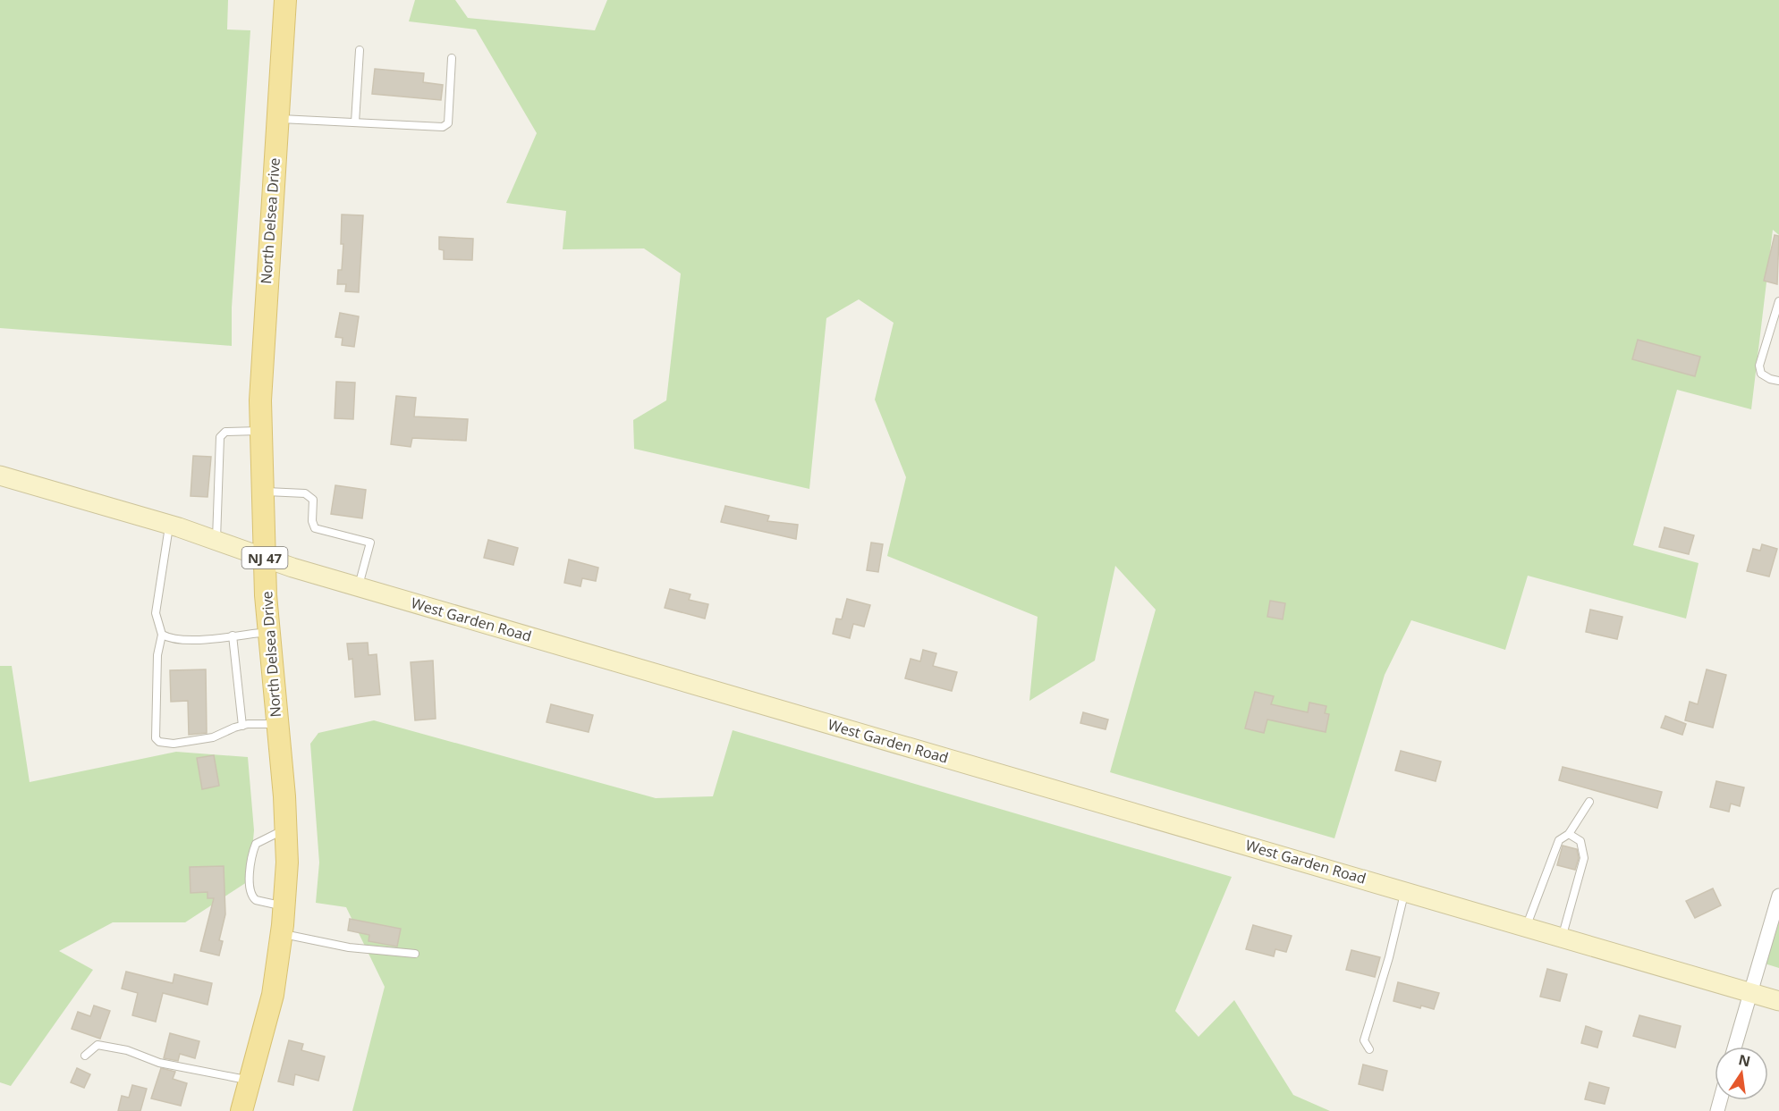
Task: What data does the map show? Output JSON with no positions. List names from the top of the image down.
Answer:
{
  "streets": {
    "main road": ["North Delsea Drive", "NJ 47", "West Garden Road"]
  },
  "crossings": [
    ["North Delsea Drive", "West Garden Road"]
  ],
  "north": "top"
}
